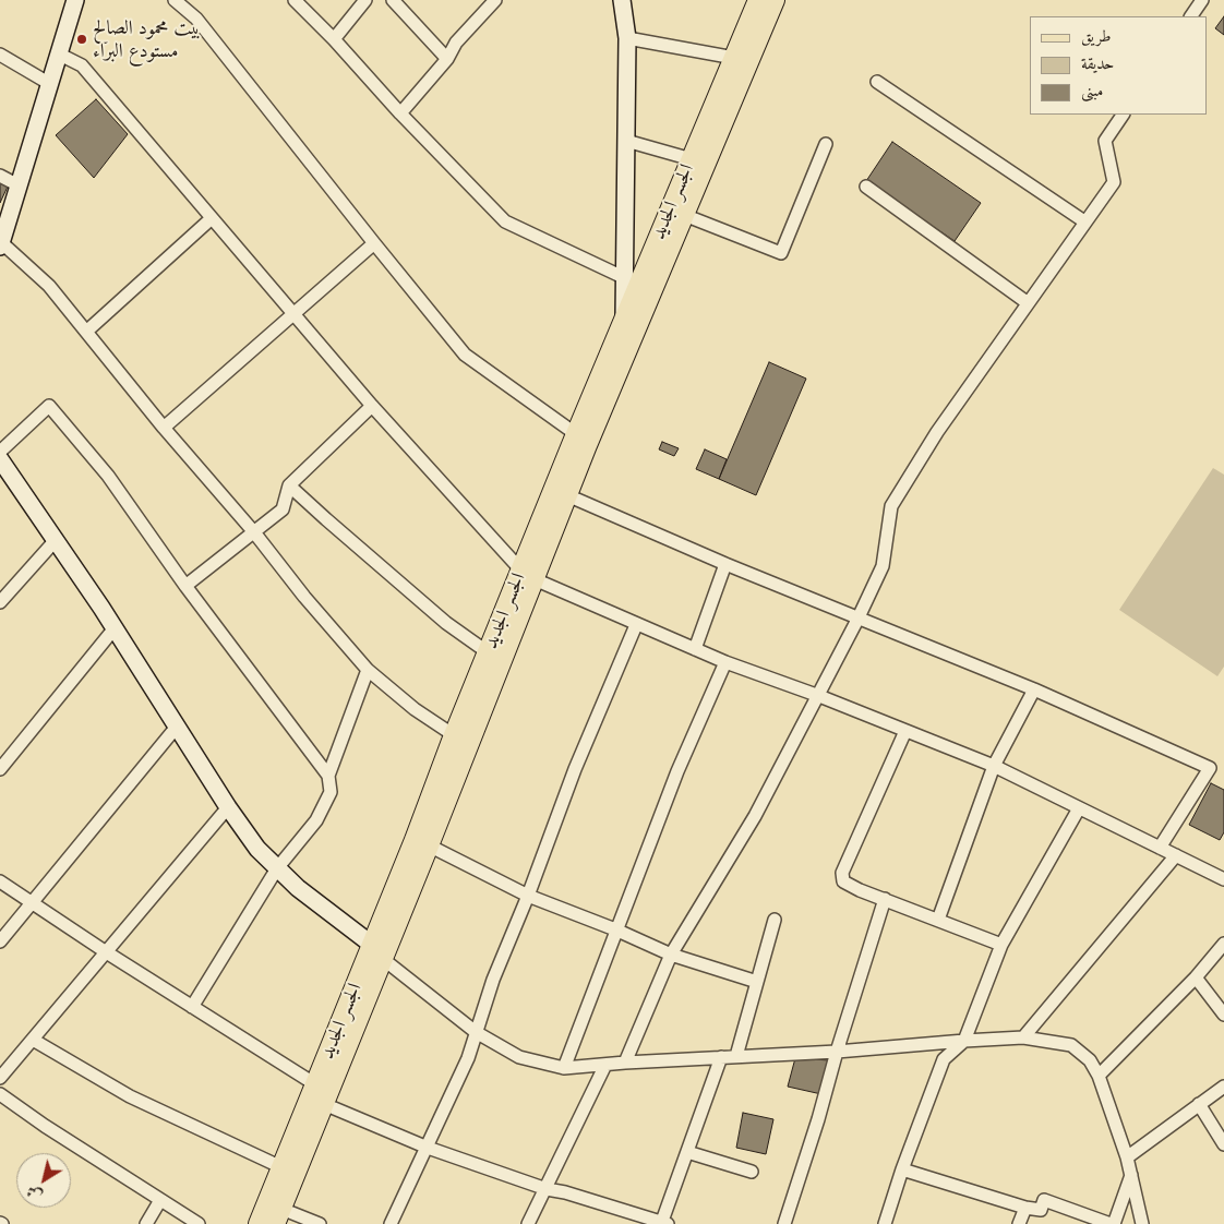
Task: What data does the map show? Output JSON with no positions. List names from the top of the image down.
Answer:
{
  "streets": {
    "main road": ["الجسر الجديد"]
  },
  "places": ["بيت محمود الصالح مستودع البراء"],
  "legend": ["طريق", "حديقة", "مبنى"],
  "north": "bottom left"
}
